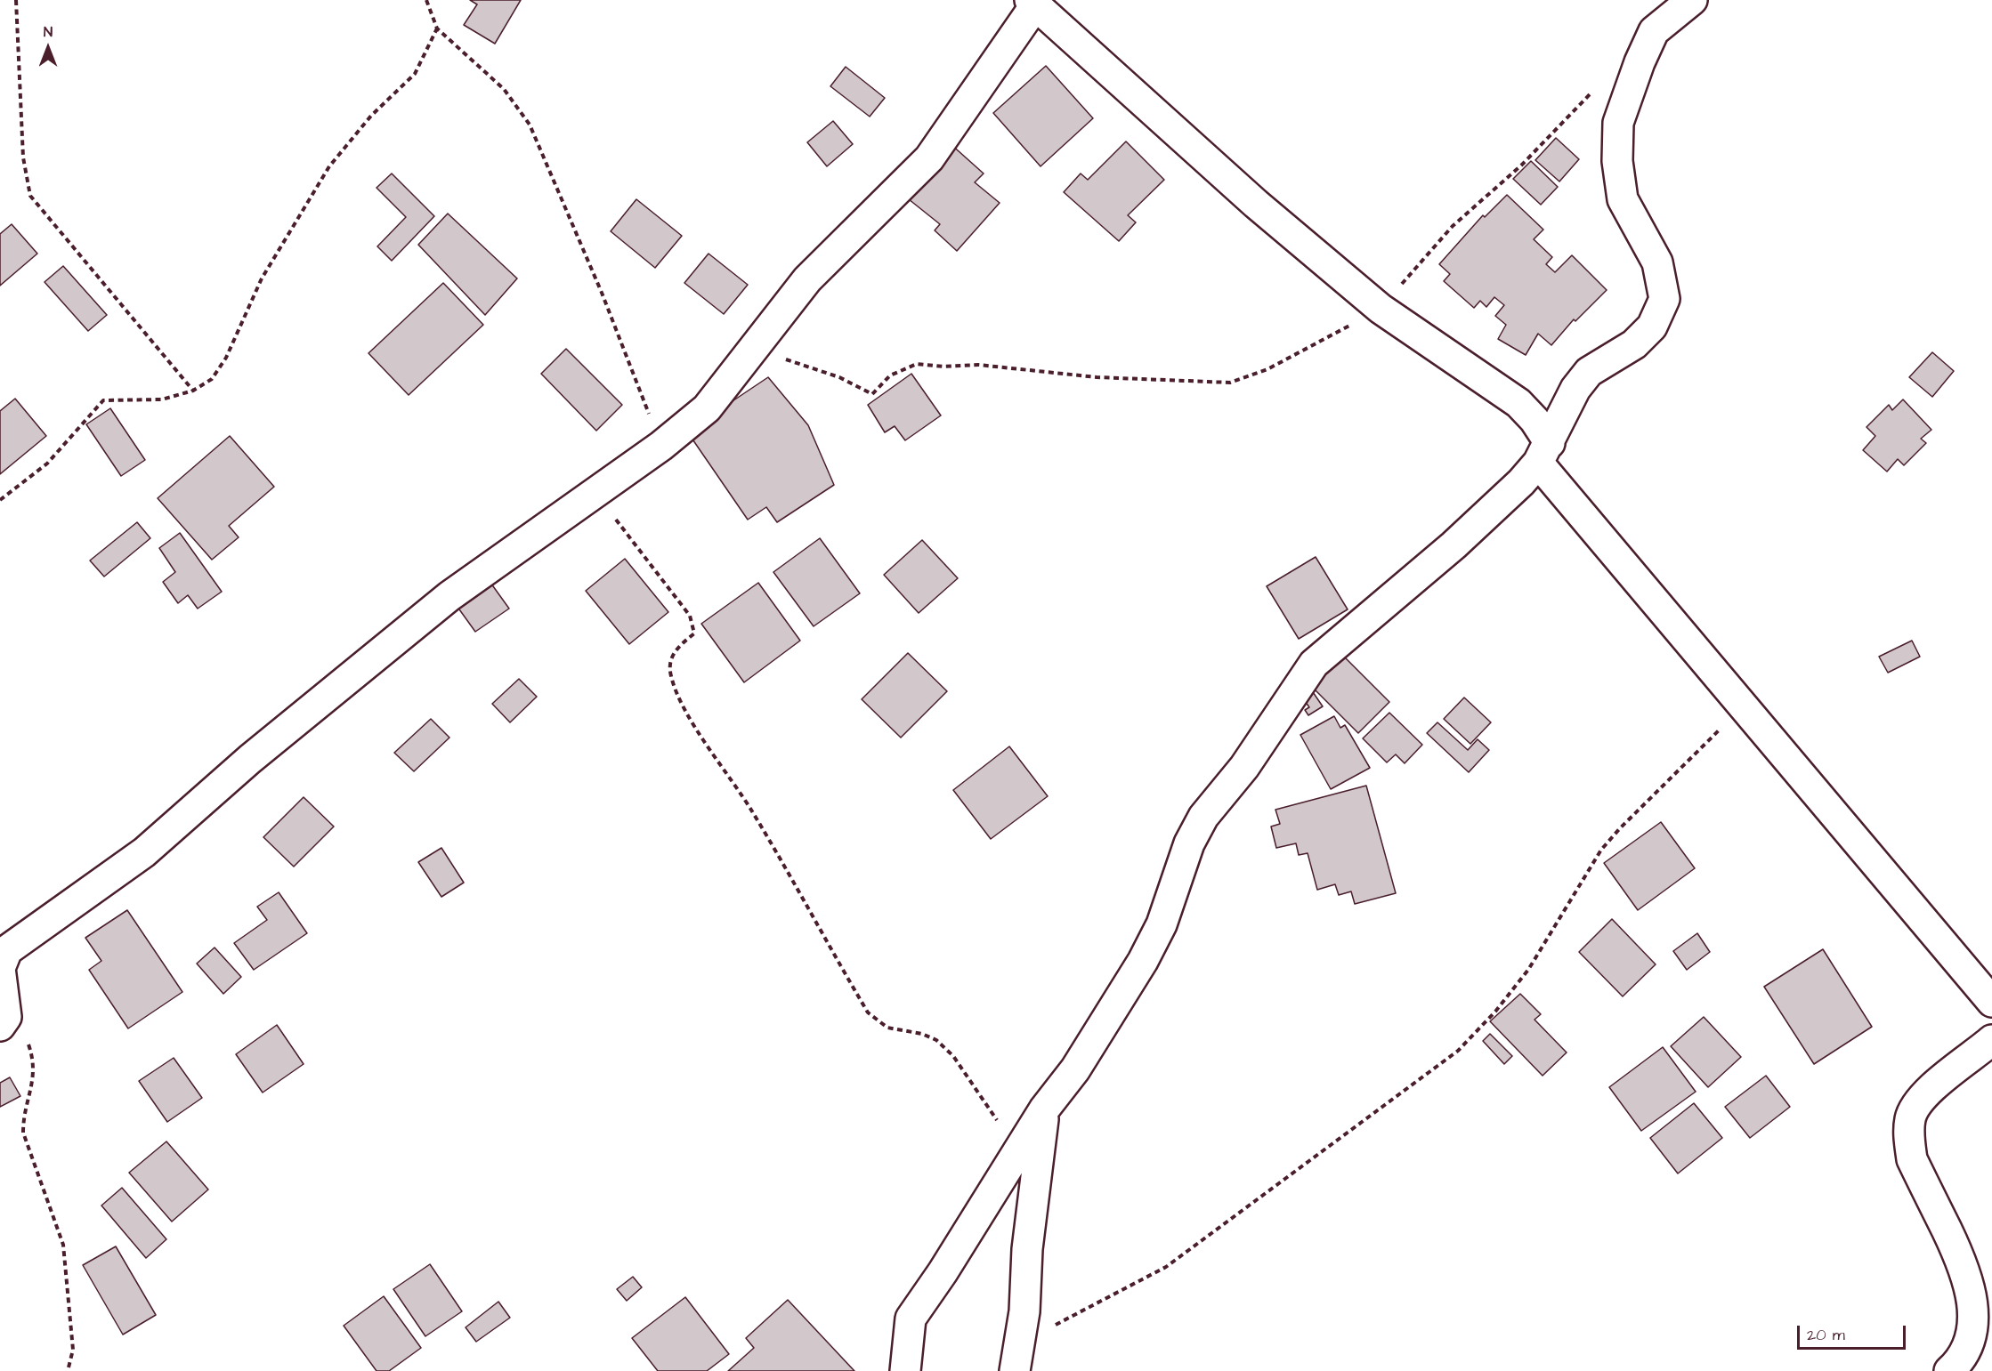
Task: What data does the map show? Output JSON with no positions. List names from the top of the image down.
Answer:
{
  "scale_bar": "20 m",
  "north": "top"
}
